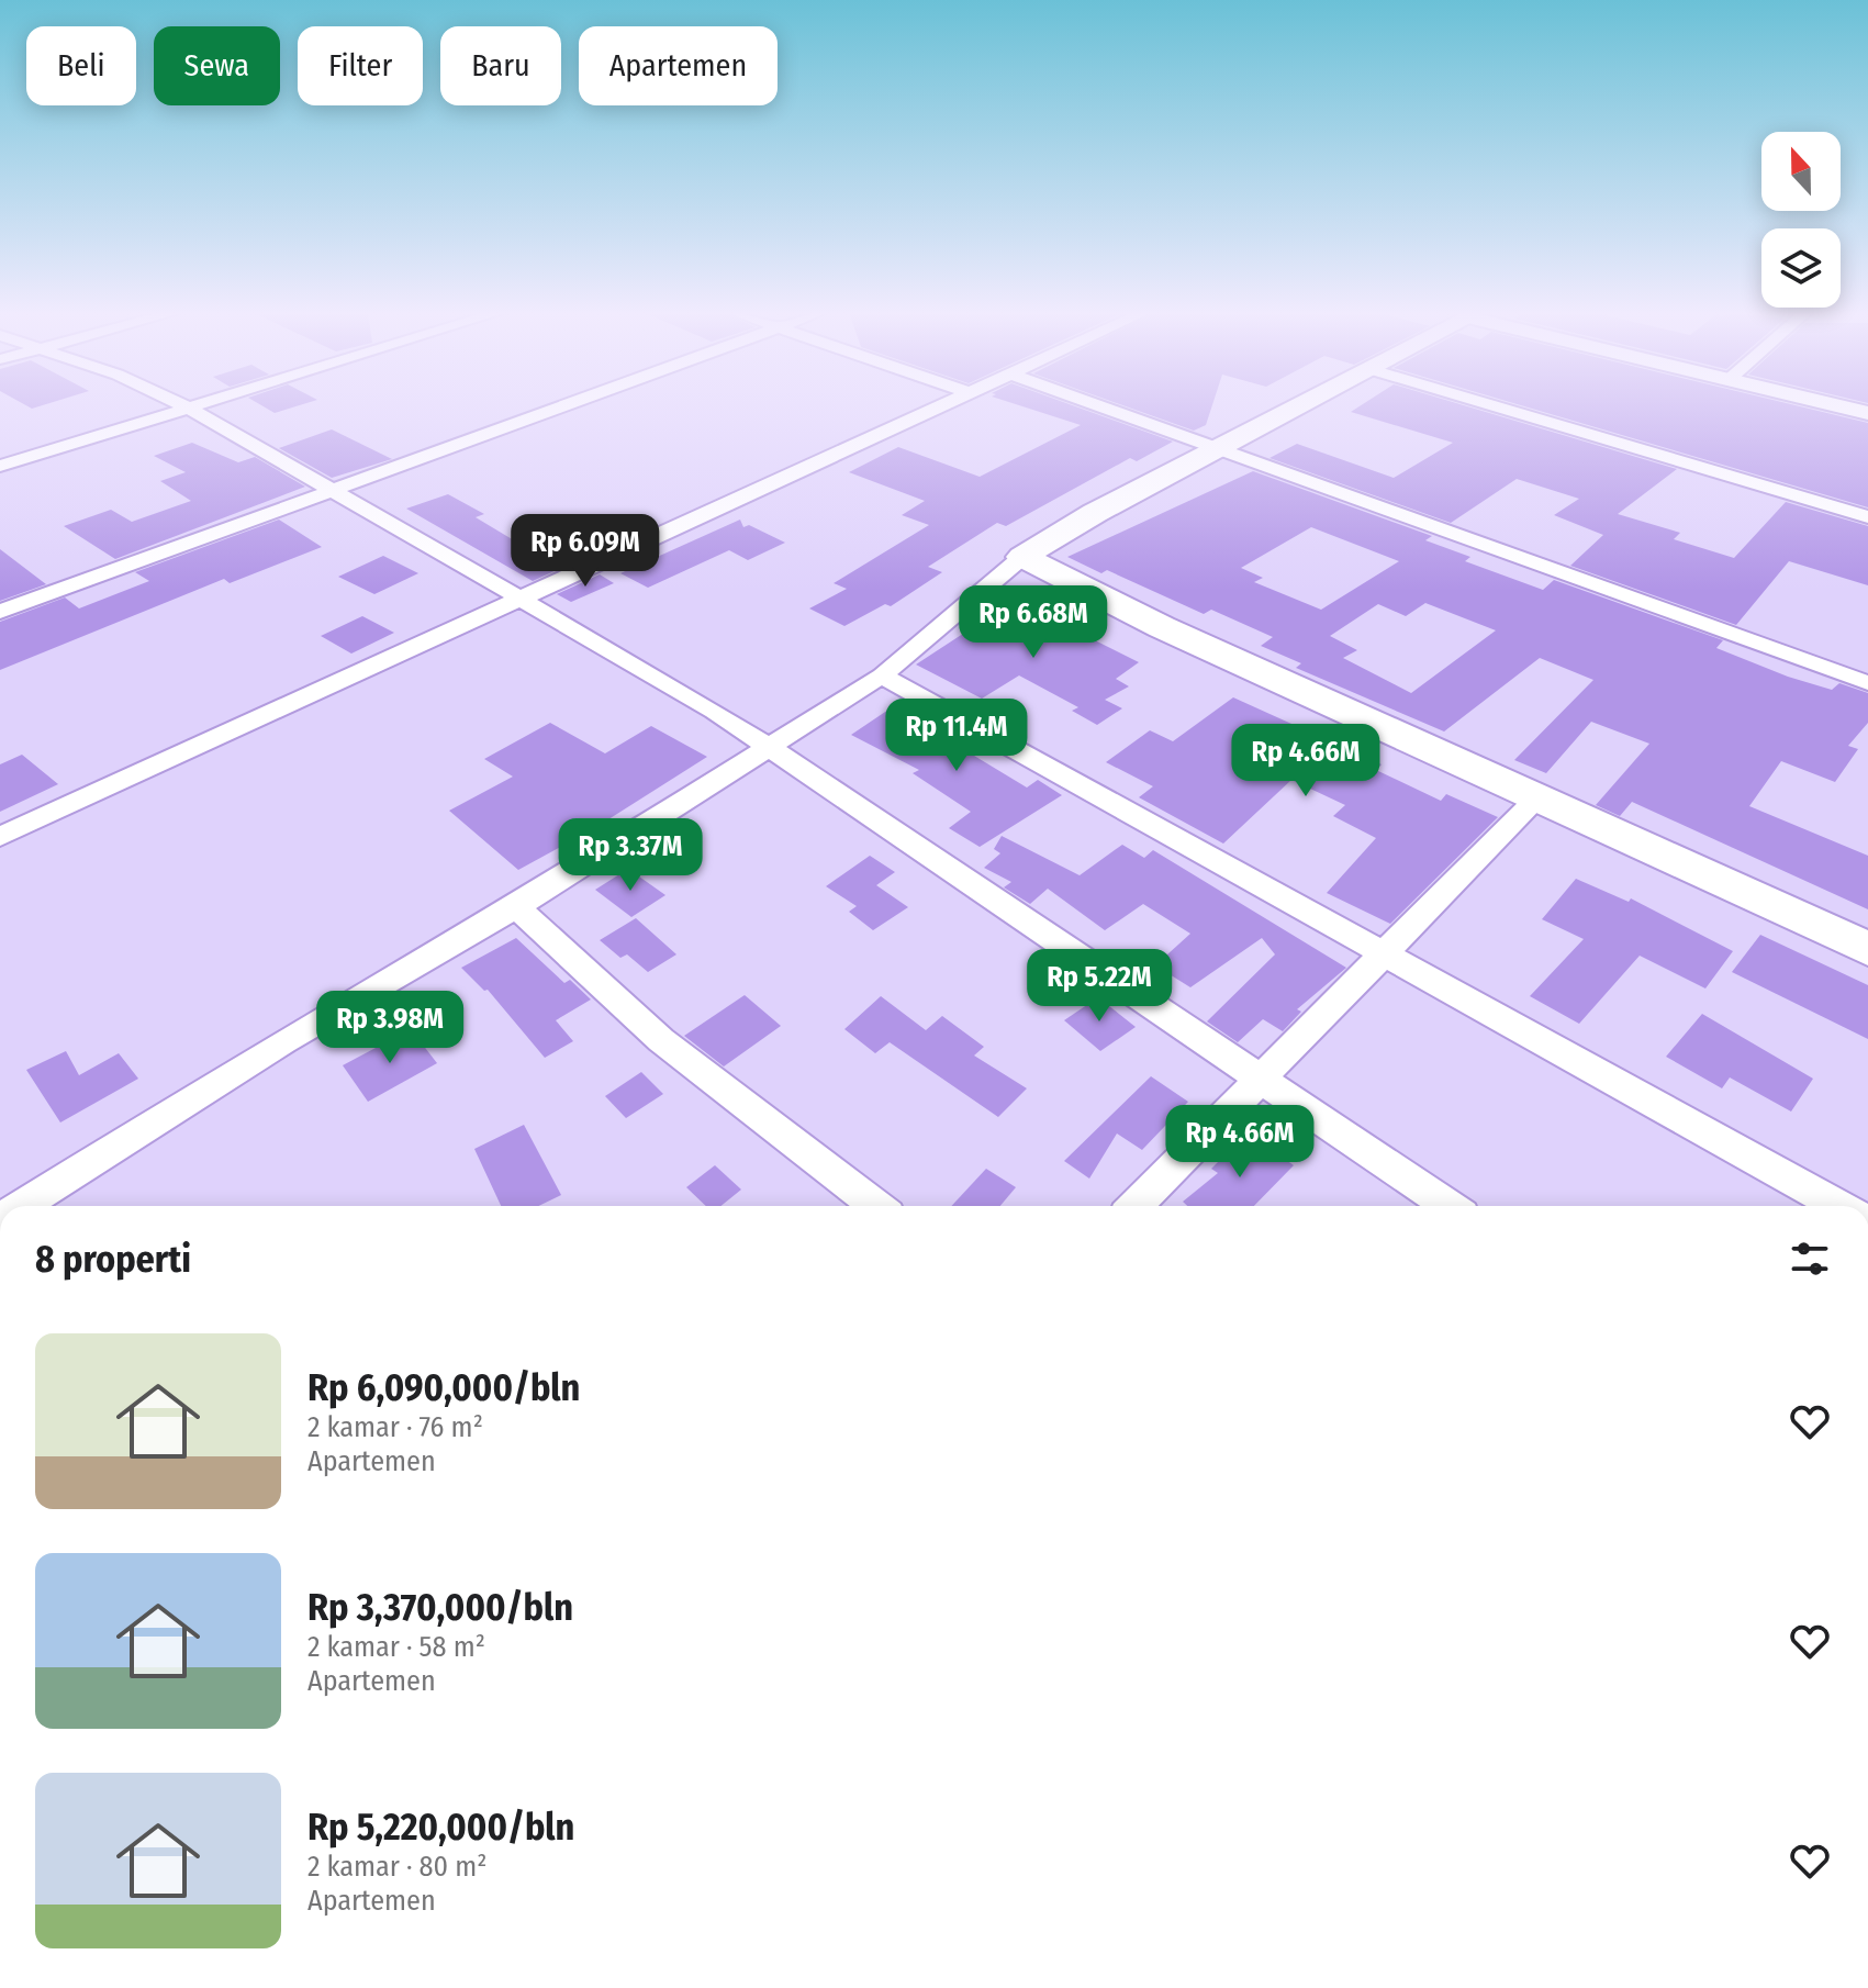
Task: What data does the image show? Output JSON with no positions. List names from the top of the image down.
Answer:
{
  "north": "top",
  "page": {
    "chip": [
      "Beli",
      "Sewa",
      "Filter",
      "Baru",
      "Apartemen"
    ],
    "price": [
      "Rp 6.09M",
      "Rp 6.68M",
      "Rp 11.4M",
      "Rp 4.66M",
      "Rp 3.37M",
      "Rp 5.22M",
      "Rp 3.98M",
      "Rp 4.66M"
    ],
    "heading": "8 properti",
    "list": [
      {
        "name": "Rp 6,090,000/bln",
        "note": "2 kamar · 76 m² · Apartemen"
      },
      {
        "name": "Rp 3,370,000/bln",
        "note": "2 kamar · 58 m² · Apartemen"
      },
      {
        "name": "Rp 5,220,000/bln",
        "note": "2 kamar · 80 m² · Apartemen"
      }
    ]
  }
}
